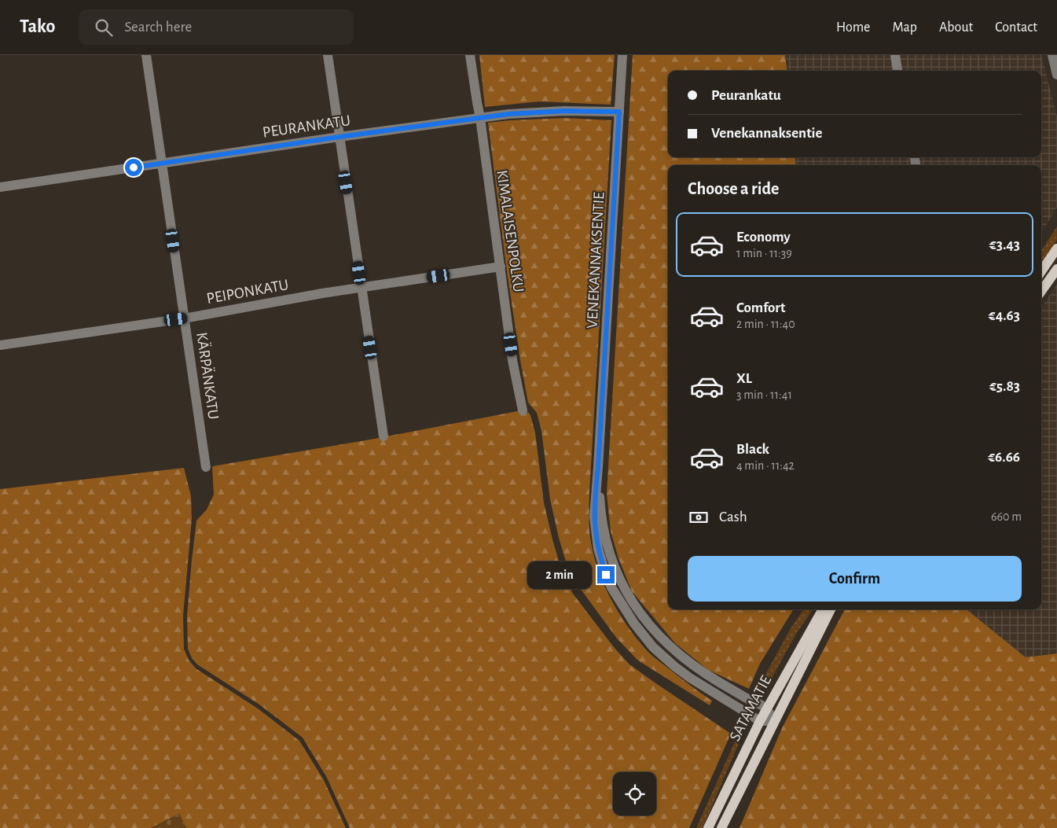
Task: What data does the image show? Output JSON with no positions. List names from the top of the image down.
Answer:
{
  "streets": {
    "main road": ["SATAMATIE"],
    "street": [
      "PEURANKATU",
      "KIMALAISENPOLKU",
      "VENEKANNAKSENTIE",
      "PEIPONKATU",
      "KÄRPÄNKATU"
    ]
  },
  "crossings": [
    ["PEURANKATU", "KIMALAISENPOLKU"],
    ["PEURANKATU", "VENEKANNAKSENTIE"],
    ["PEURANKATU", "KÄRPÄNKATU"],
    ["KIMALAISENPOLKU", "PEIPONKATU"],
    ["VENEKANNAKSENTIE", "SATAMATIE"],
    ["PEIPONKATU", "KÄRPÄNKATU"]
  ],
  "page": {
    "header": "Tako",
    "search": "Search here",
    "nav": [
      "Home",
      "Map",
      "About",
      "Contact"
    ],
    "banner": ["Peurankatu", "Venekannaksentie"],
    "heading": "Choose a ride",
    "list": [
      {
        "name": "Economy",
        "note": "1 min · 11:39",
        "value": "€3.43"
      },
      {
        "name": "Comfort",
        "note": "2 min · 11:40",
        "value": "€4.63"
      },
      {
        "name": "XL",
        "note": "3 min · 11:41",
        "value": "€5.83"
      },
      {
        "name": "Black",
        "note": "4 min · 11:42",
        "value": "€6.66"
      }
    ],
    "pay": ["Cash", "660 m"],
    "buttons": "Confirm",
    "bubble": "2 min"
  }
}
